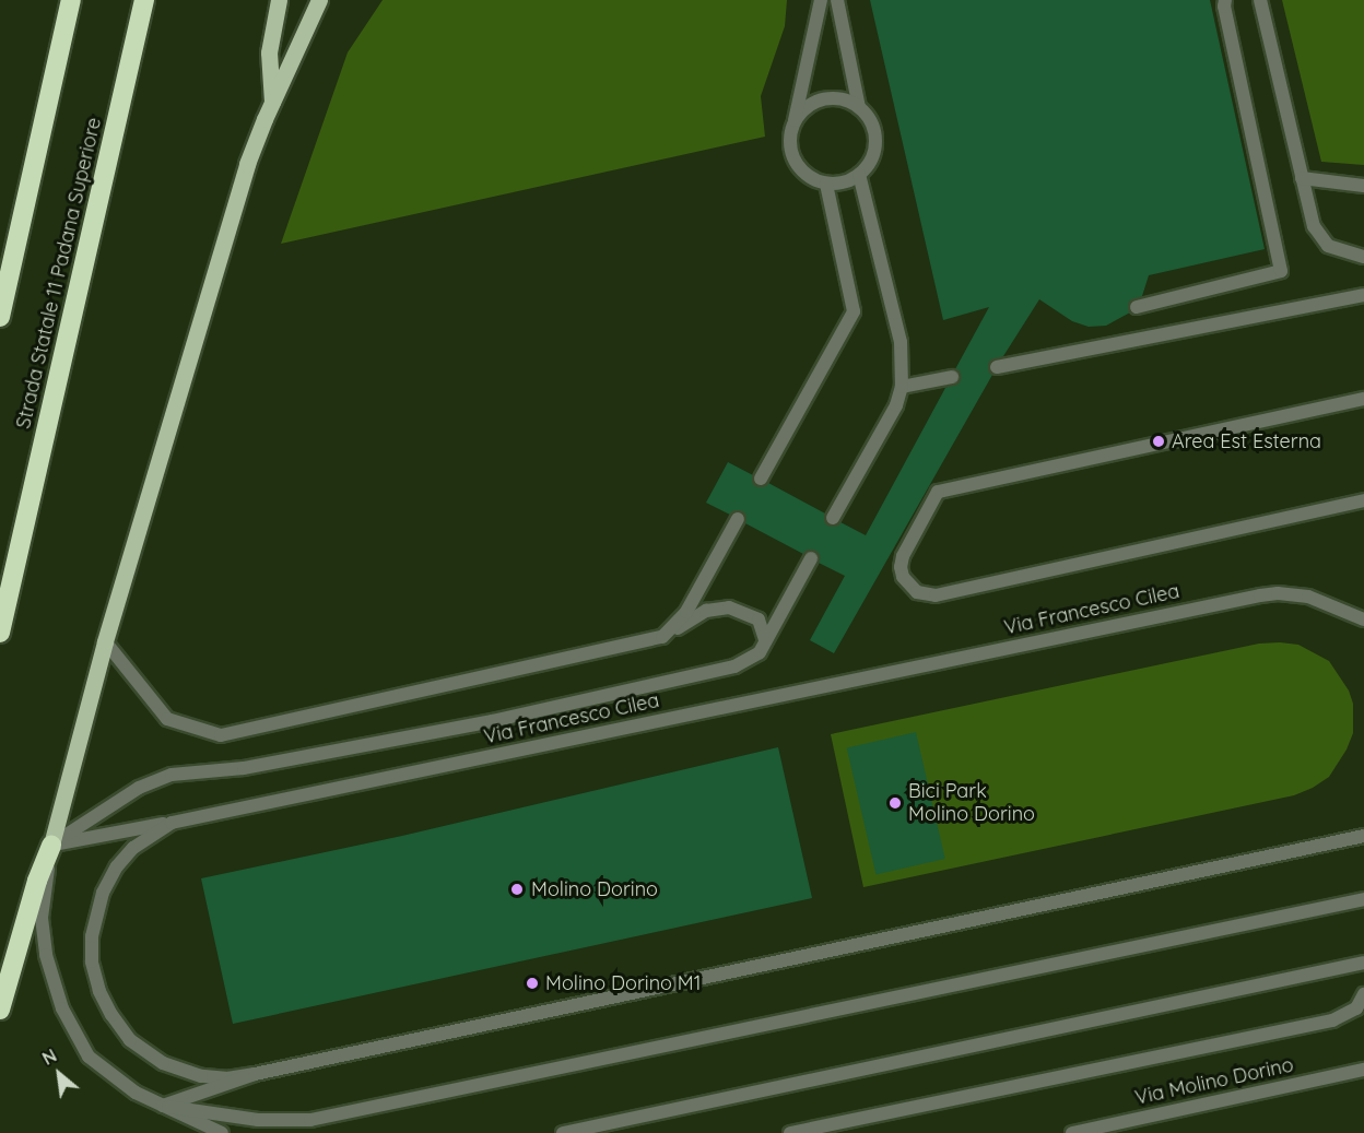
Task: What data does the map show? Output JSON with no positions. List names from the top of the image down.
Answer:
{
  "streets": {
    "highway": ["Strada Statale 11 Padana Superiore"],
    "street": ["Via Francesco Cilea", "Via Molino Dorino"]
  },
  "places": [
    "Area Est Esterna",
    "Bici Park Molino Dorino",
    "Molino Dorino",
    "Molino Dorino M1"
  ],
  "north": "top left"
}
